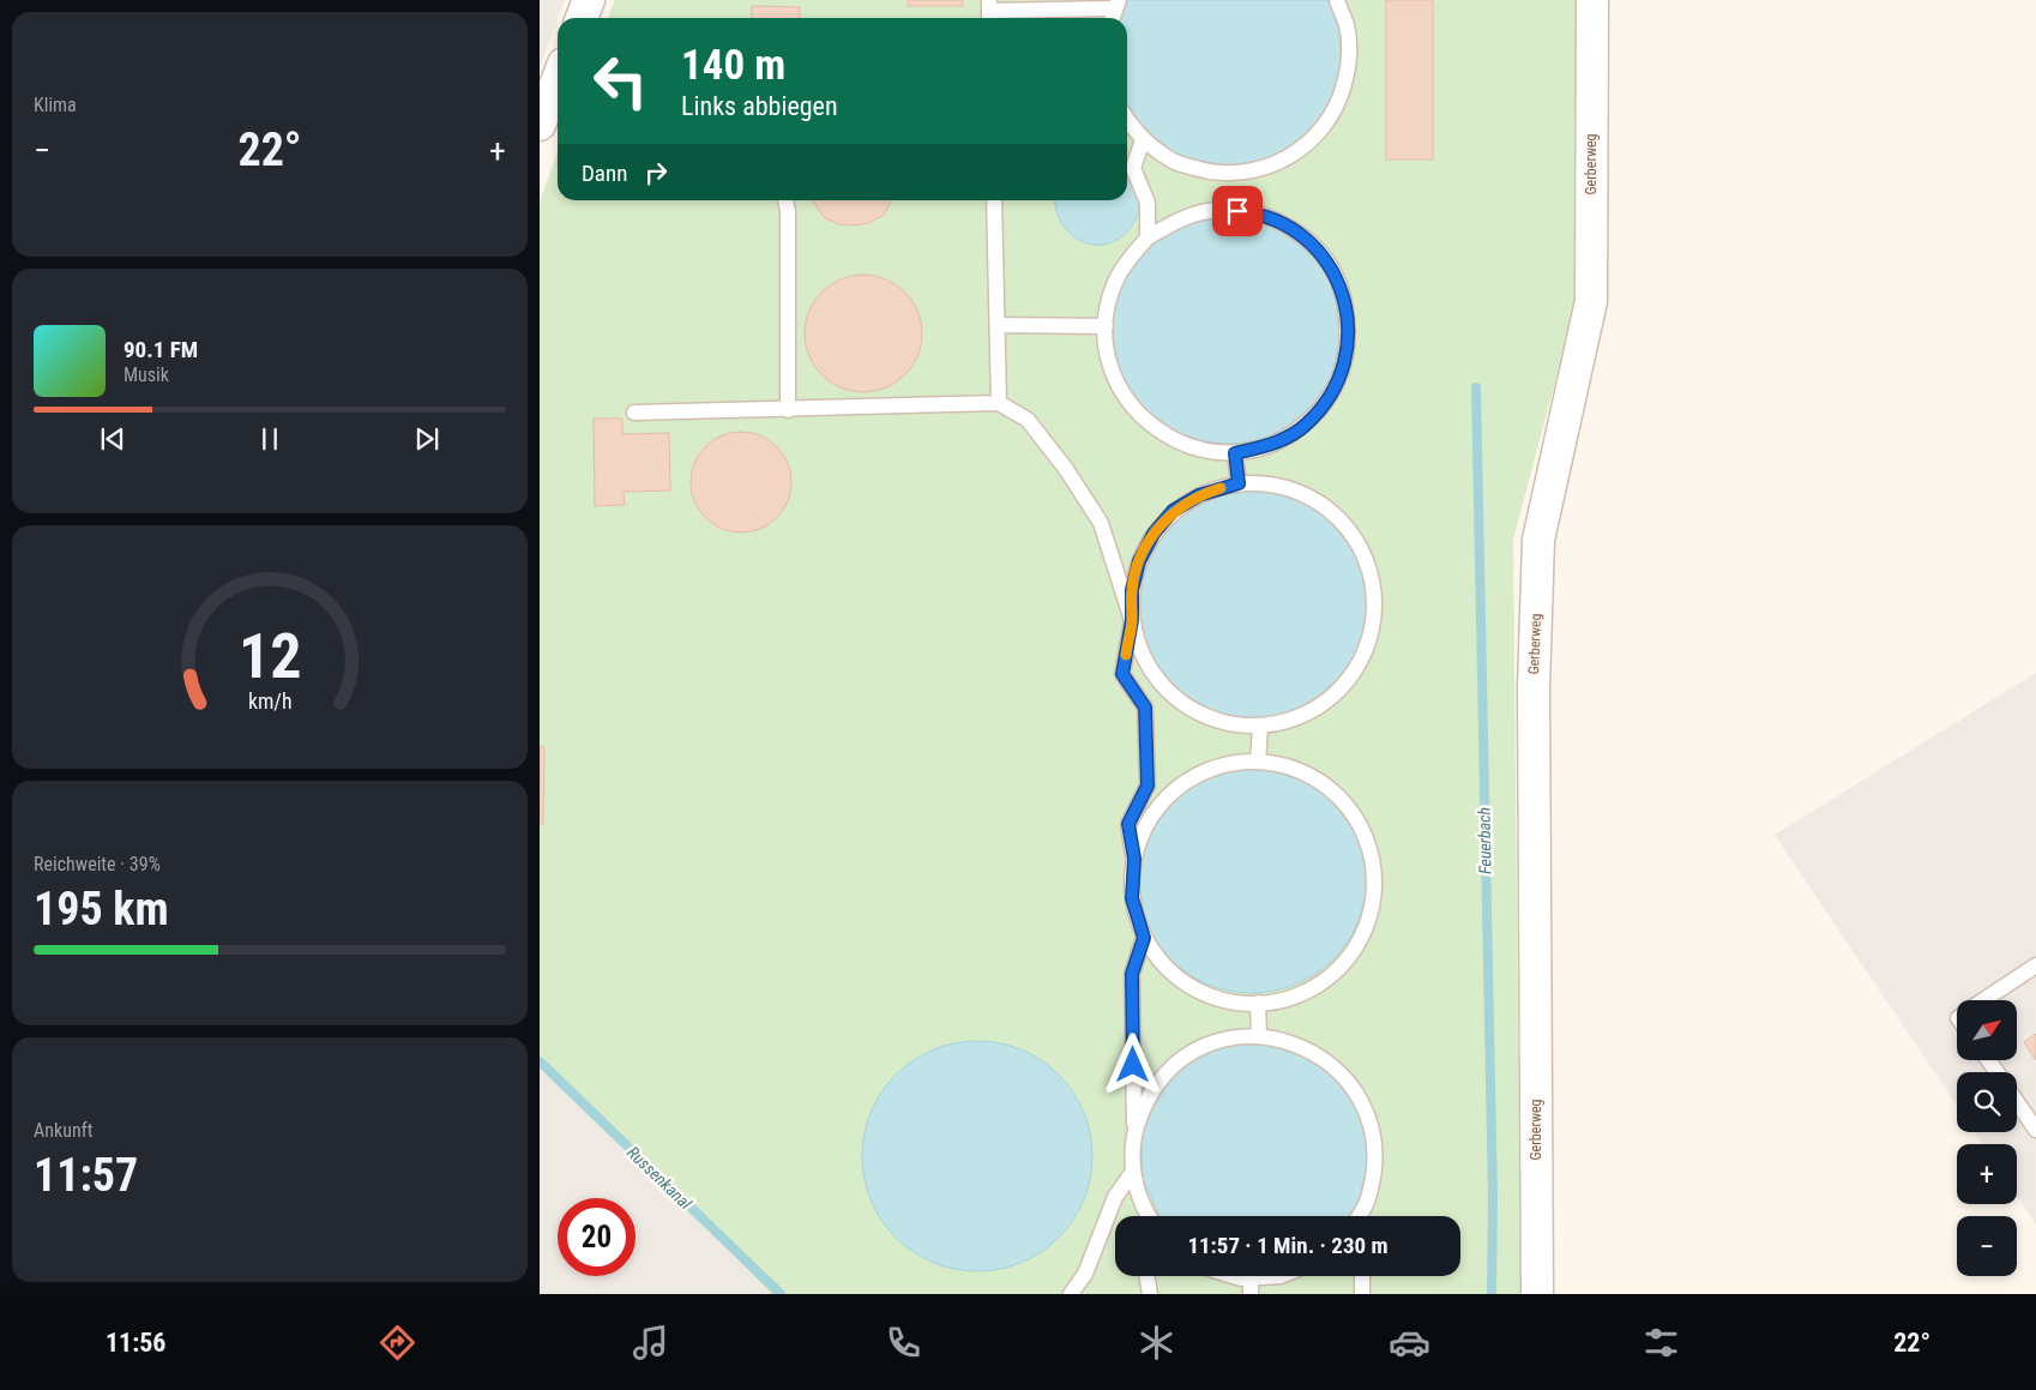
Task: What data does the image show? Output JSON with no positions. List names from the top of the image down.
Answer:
{
  "streets": {
    "street": ["Gerberweg"]
  },
  "water": ["Feuerbach", "Russenkanal"],
  "north": "top right",
  "page": {
    "tile": [
      "Klima",
      ["Reichweite · 39%", "195 km"],
      ["Ankunft", "11:57"]
    ],
    "turn": ["140 m", "Links abbiegen"],
    "heat": ["−", "22°", "+"],
    "then": "Dann",
    "song": ["90.1 FM", "Musik"],
    "map_buttons": ["+", "−"],
    "limit": "20",
    "trip": "11:57 · 1 Min. · 230 m",
    "tabs": ["11:56", "22°"],
    "gauge": ["12", "km/h"]
  }
}
